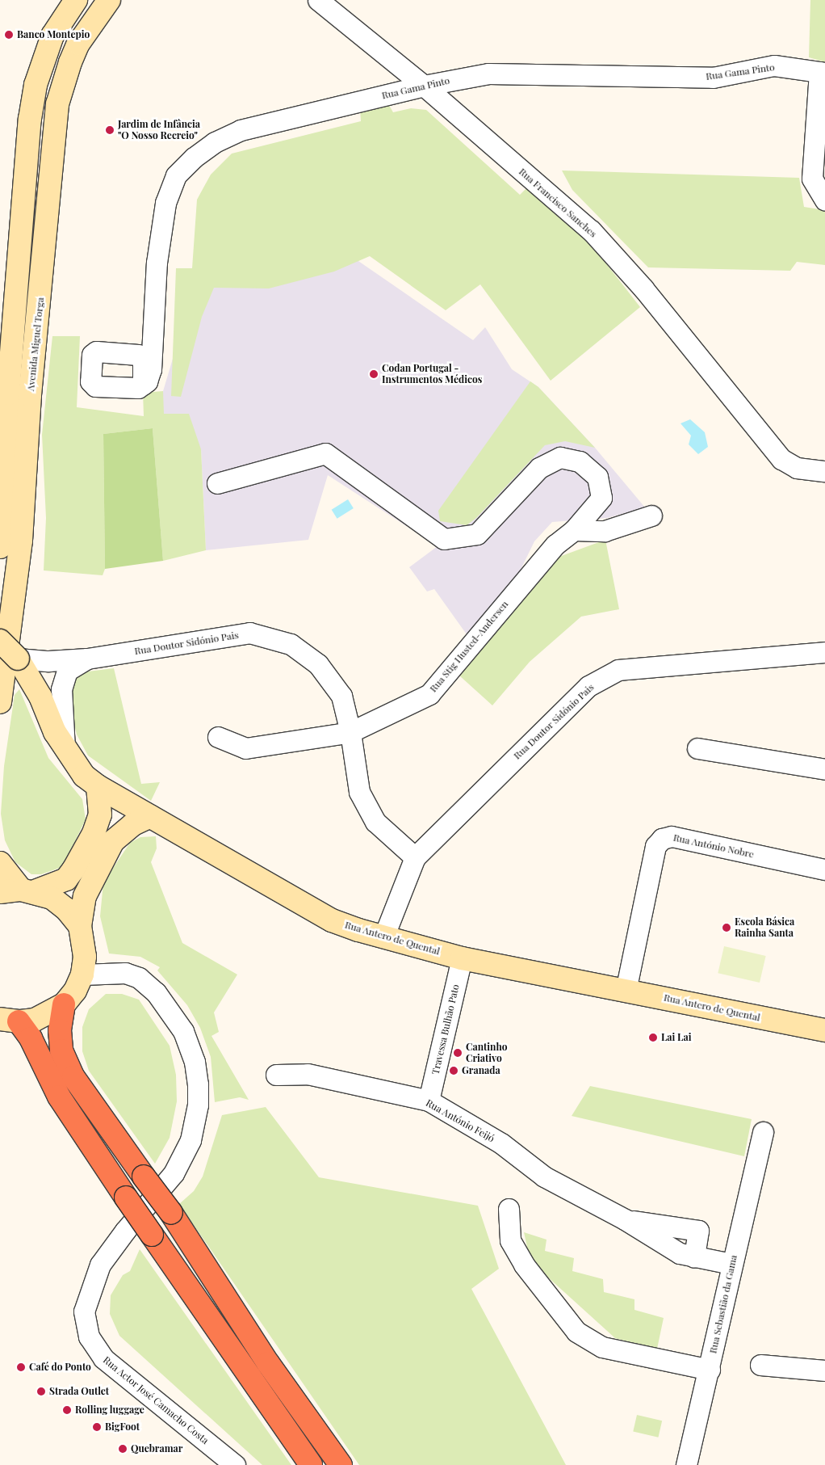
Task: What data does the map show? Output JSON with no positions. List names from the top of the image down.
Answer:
{
  "streets": {
    "main road": ["Avenida Miguel Torga", "Rua Antero de Quental"],
    "street": [
      "Rua Gama Pinto",
      "Rua Francisco Sanches",
      "Rua Doutor Sidónio Pais",
      "Rua Stig Husted-Andersen",
      "Rua António Nobre",
      "Travessa Bulhão Pato",
      "Rua António Feijó",
      "Rua Sebastião da Gama",
      "Rua Actor José Camacho Costa"
    ]
  },
  "crossings": [
    ["Rua Gama Pinto", "Rua Francisco Sanches"],
    ["Rua Doutor Sidónio Pais", "Rua Stig Husted-Andersen"],
    ["Rua Doutor Sidónio Pais", "Rua Antero de Quental"],
    ["Rua António Nobre", "Rua Antero de Quental"],
    ["Rua Antero de Quental", "Travessa Bulhão Pato"],
    ["Travessa Bulhão Pato", "Rua António Feijó"],
    ["Rua António Feijó", "Rua Sebastião da Gama"]
  ],
  "places": [
    "Banco Montepio",
    "Jardim de Infância \"O Nosso Recreio\"",
    "Codan Portugal - Instrumentos Médicos",
    "Escola Básica Rainha Santa",
    "Lai Lai",
    "Cantinho Criativo",
    "Granada",
    "Café do Ponto",
    "Strada Outlet",
    "Rolling luggage",
    "BigFoot",
    "Quebramar"
  ]
}
